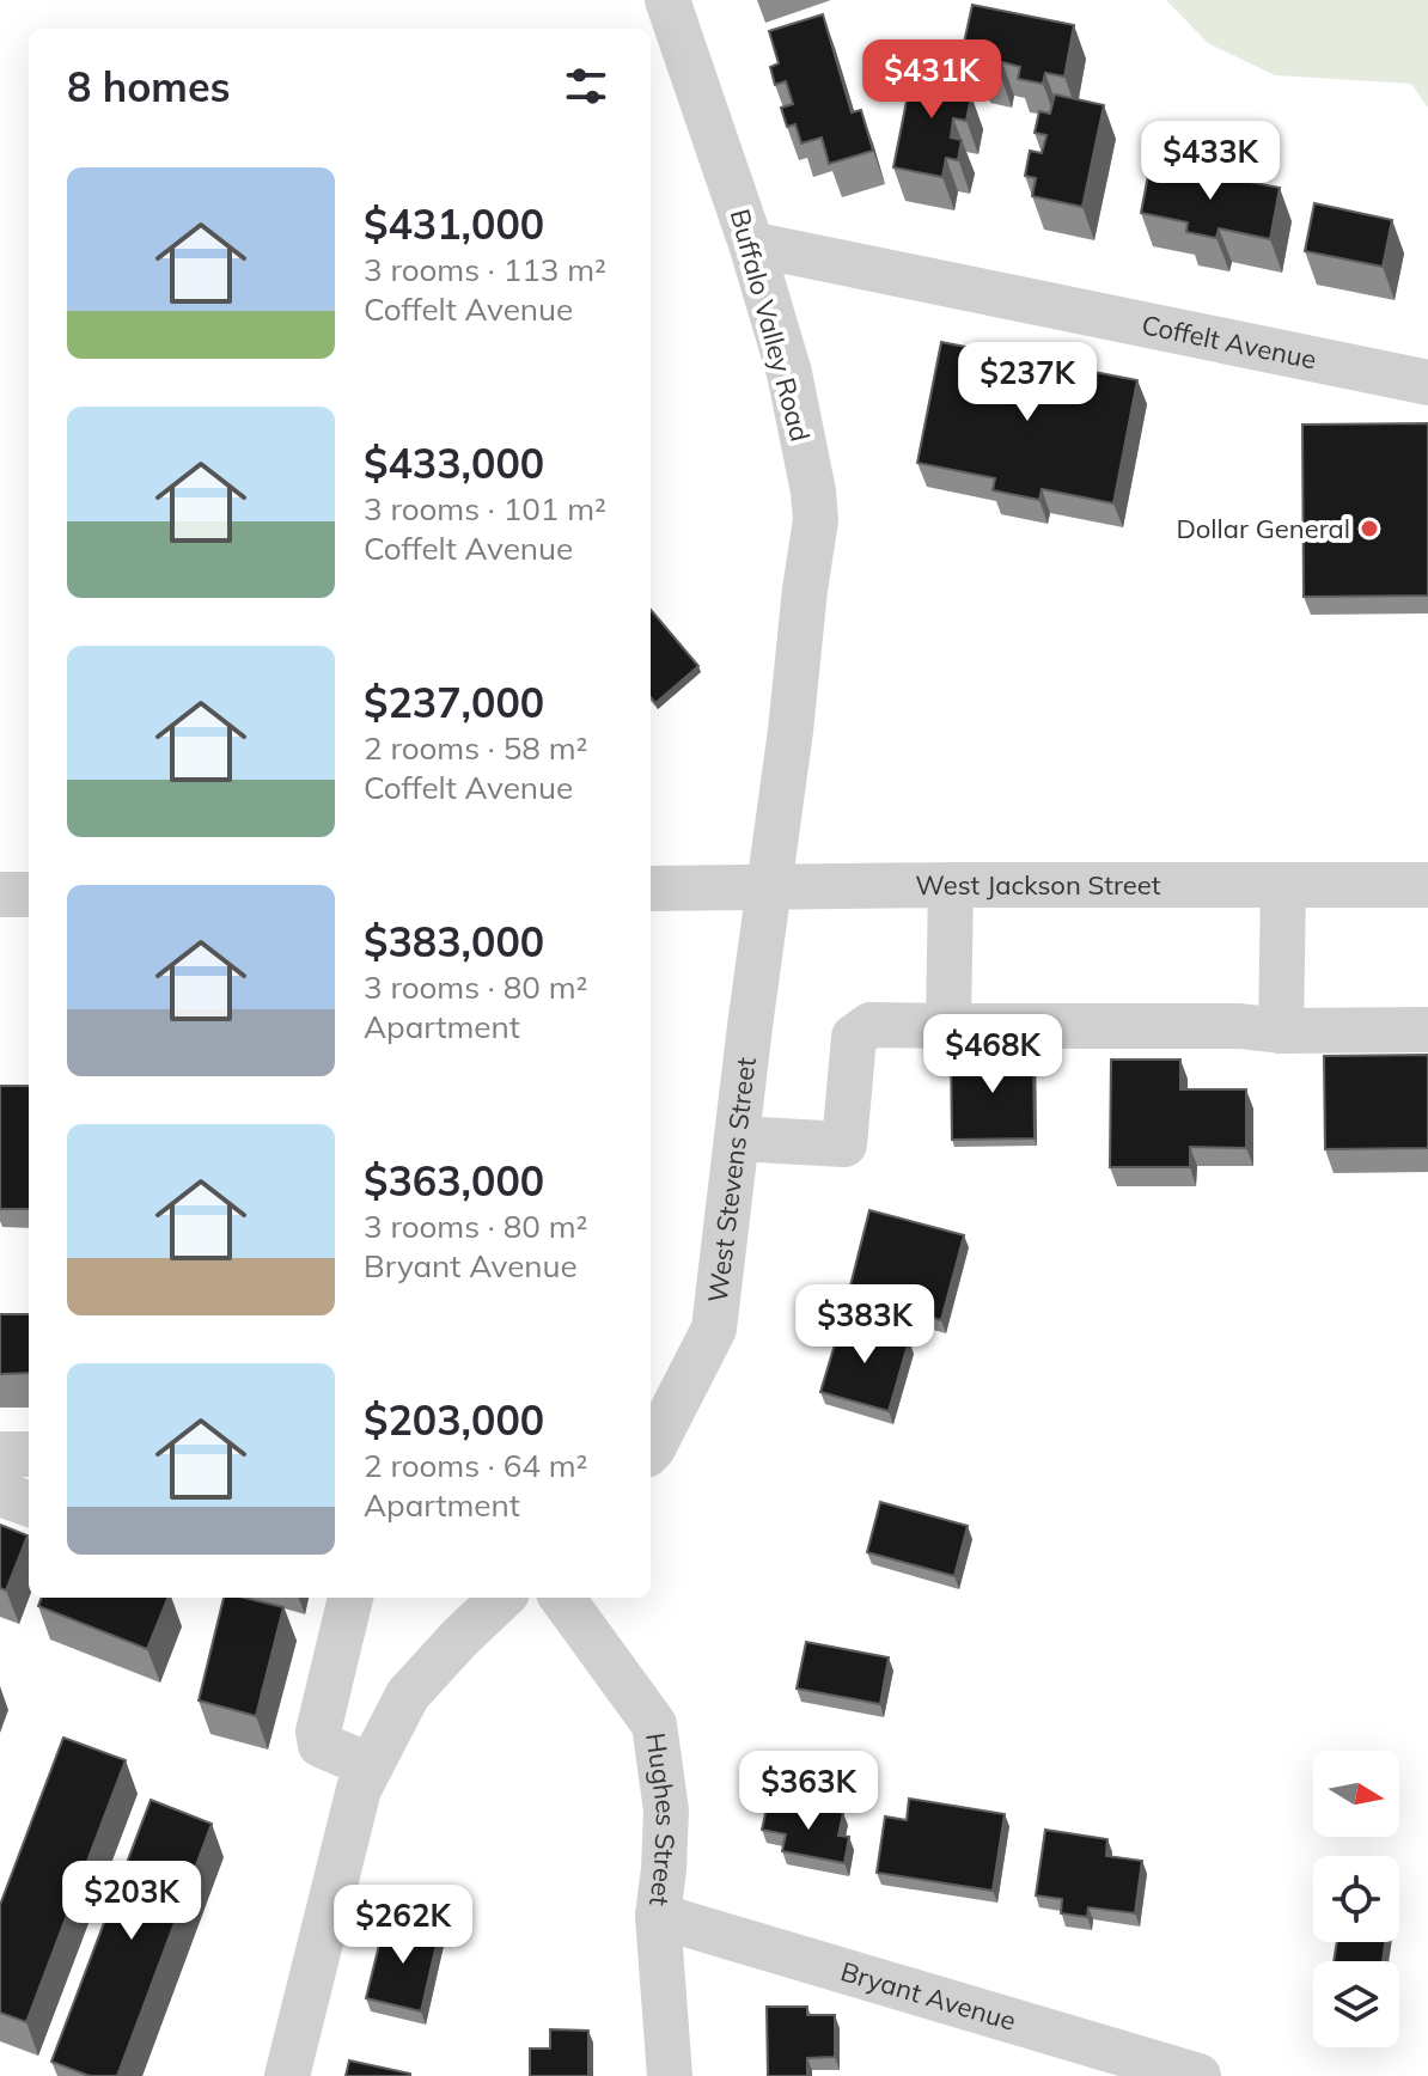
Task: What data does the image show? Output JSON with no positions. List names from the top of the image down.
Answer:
{
  "streets": {
    "street": [
      "Buffalo Valley Road",
      "Coffelt Avenue",
      "West Jackson Street",
      "West Stevens Street",
      "Hughes Street",
      "Bryant Avenue"
    ]
  },
  "crossings": [
    ["Buffalo Valley Road", "Coffelt Avenue"],
    ["Buffalo Valley Road", "West Jackson Street"],
    ["Buffalo Valley Road", "West Stevens Street"],
    ["West Jackson Street", "West Stevens Street"],
    ["Hughes Street", "Bryant Avenue"]
  ],
  "places": ["Dollar General"],
  "north": "right",
  "page": {
    "heading": "8 homes",
    "price": [
      "$431K",
      "$433K",
      "$237K",
      "$468K",
      "$383K",
      "$363K",
      "$203K",
      "$262K"
    ],
    "list": [
      {
        "name": "$431,000",
        "note": "3 rooms · 113 m² · Coffelt Avenue"
      },
      {
        "name": "$433,000",
        "note": "3 rooms · 101 m² · Coffelt Avenue"
      },
      {
        "name": "$237,000",
        "note": "2 rooms · 58 m² · Coffelt Avenue"
      },
      {
        "name": "$383,000",
        "note": "3 rooms · 80 m² · Apartment"
      },
      {
        "name": "$363,000",
        "note": "3 rooms · 80 m² · Bryant Avenue"
      },
      {
        "name": "$203,000",
        "note": "2 rooms · 64 m² · Apartment"
      }
    ]
  }
}
